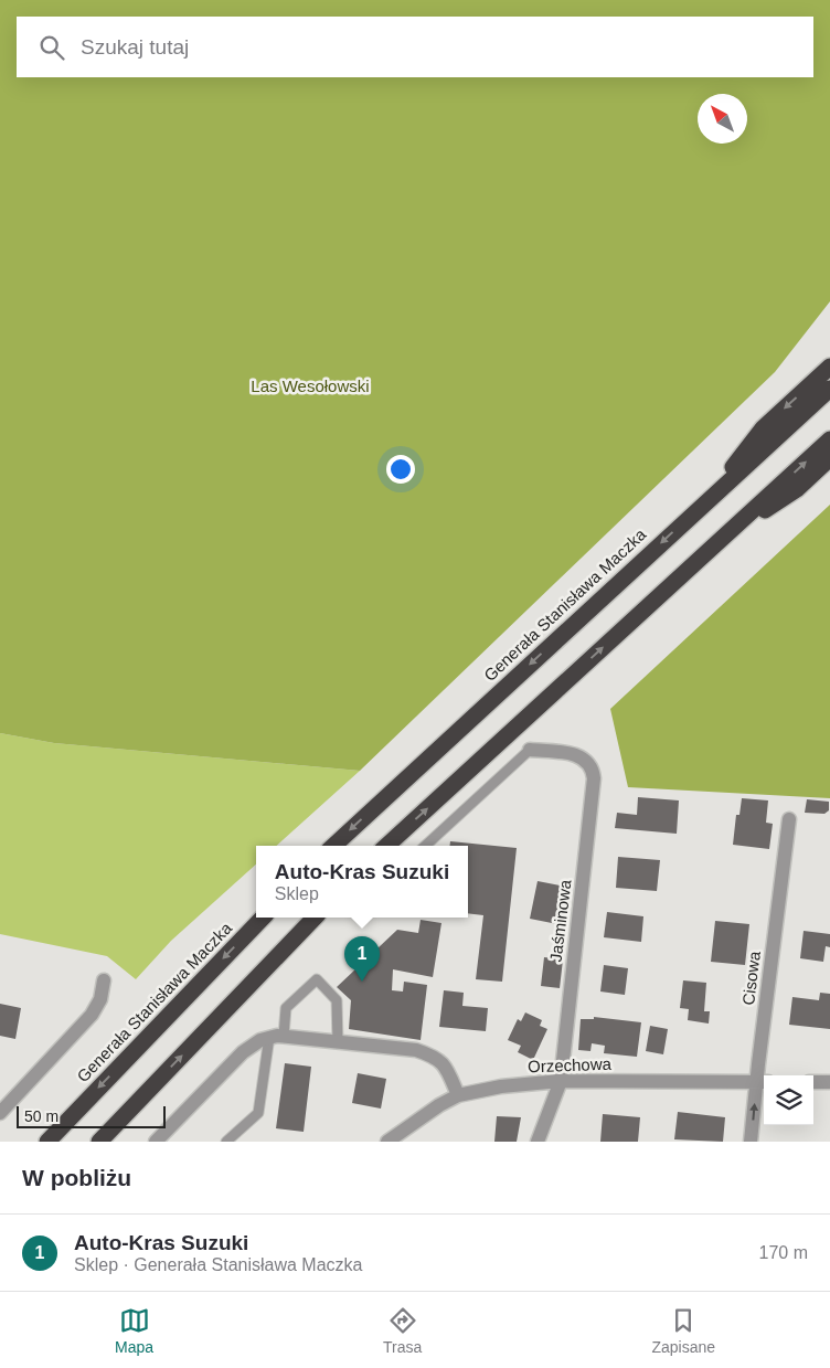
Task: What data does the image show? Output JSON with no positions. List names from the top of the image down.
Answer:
{
  "streets": {
    "highway": ["Generała Stanisława Maczka"],
    "street": ["Jaśminowa", "Cisowa", "Orzechowa"]
  },
  "crossings": [
    ["Jaśminowa", "Orzechowa"],
    ["Cisowa", "Orzechowa"]
  ],
  "parks": ["Las Wesołowski"],
  "scale_bar": "50 m",
  "north": "top left",
  "page": {
    "search": "Szukaj tutaj",
    "popup": ["Auto-Kras Suzuki", "Sklep"],
    "pins": "1",
    "scale": "50 m",
    "heading": "W pobliżu",
    "list": [
      {
        "mark": "1",
        "name": "Auto-Kras Suzuki",
        "note": "Sklep · Generała Stanisława Maczka",
        "value": "170 m"
      }
    ],
    "nav": ["Mapa", "Trasa", "Zapisane"]
  }
}
